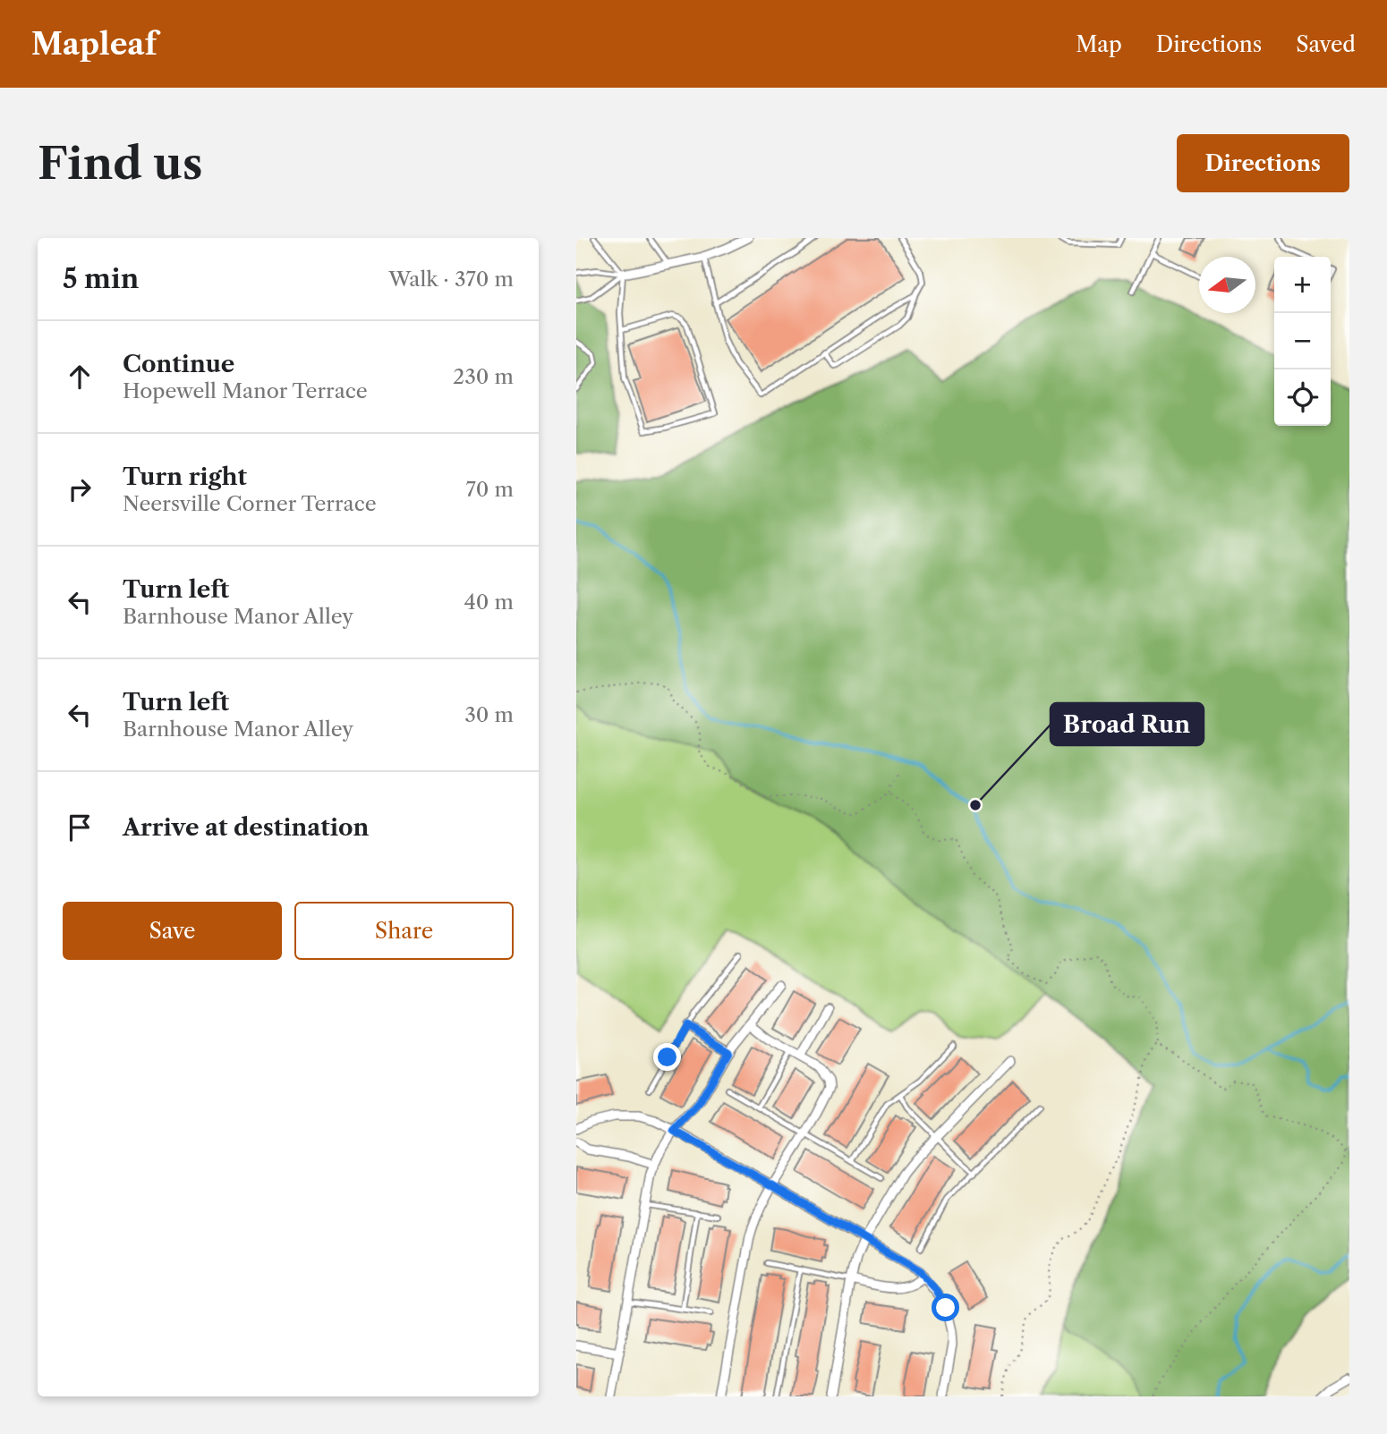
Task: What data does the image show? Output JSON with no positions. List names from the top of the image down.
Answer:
{
  "places": ["Broad Run"],
  "north": "left",
  "page": {
    "header": "Mapleaf",
    "nav": ["Map", "Directions", "Saved"],
    "buttons": [
      "Directions",
      ["Save", "Share"]
    ],
    "title": "Find us",
    "heading": ["5 min", "Walk · 370 m"],
    "map_buttons": ["+", "−"],
    "list": [
      ["Continue", "Hopewell Manor Terrace", "230 m"],
      ["Turn right", "Neersville Corner Terrace", "70 m"],
      ["Turn left", "Barnhouse Manor Alley", "40 m"],
      ["Turn left", "Barnhouse Manor Alley", "30 m"],
      "Arrive at destination"
    ]
  }
}
